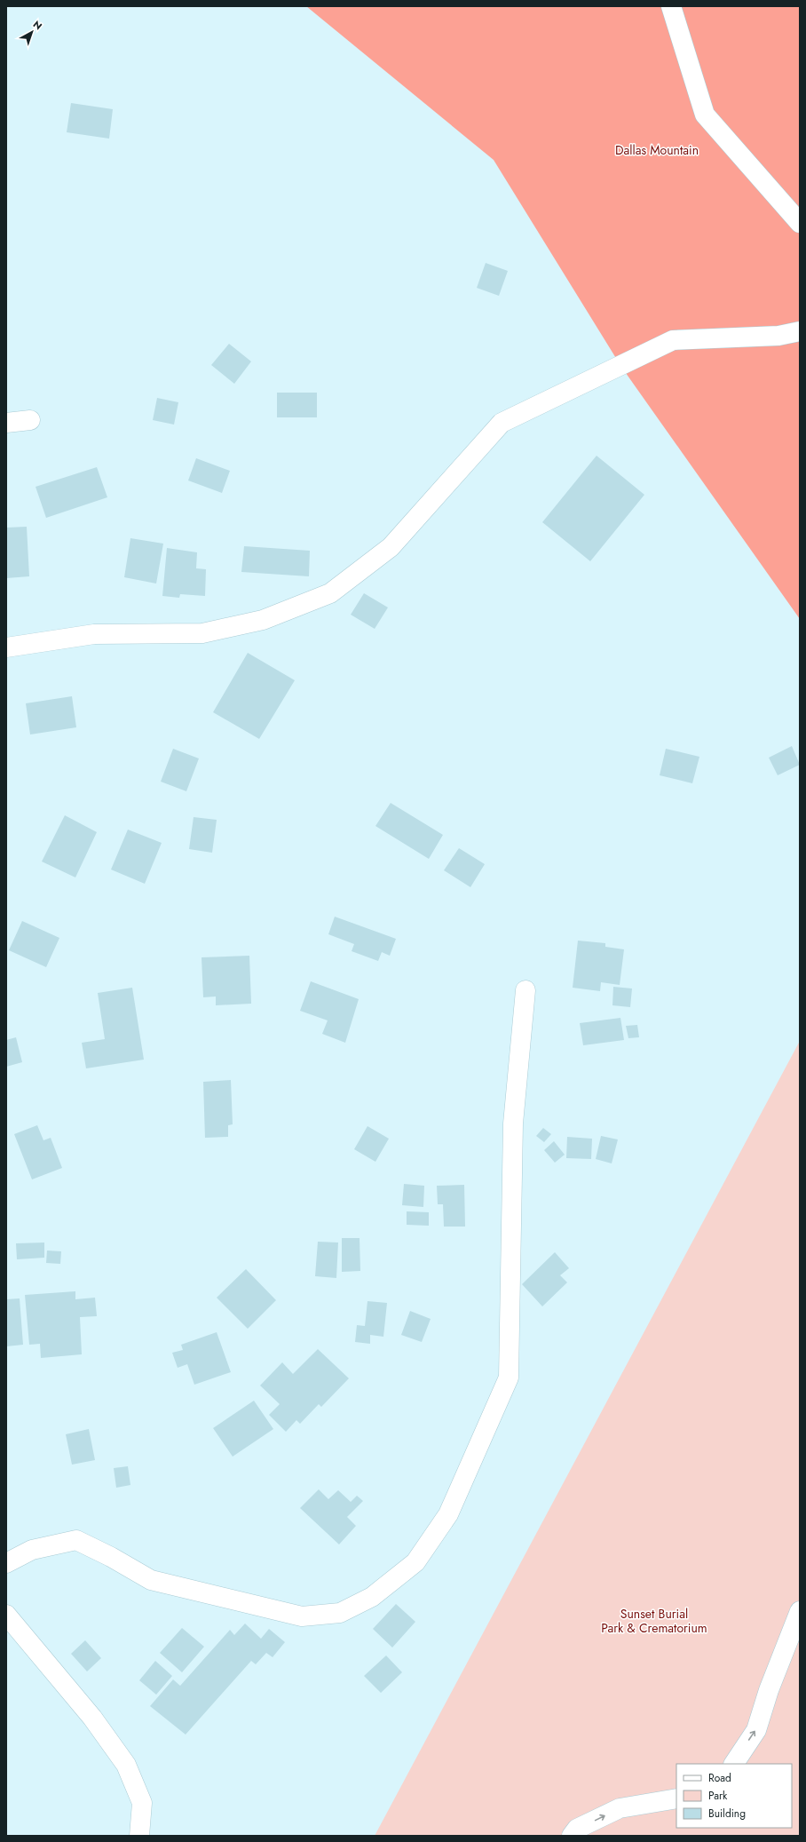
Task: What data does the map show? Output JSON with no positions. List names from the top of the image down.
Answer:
{
  "parks": ["Dallas Mountain", "Sunset Burial Park & Crematorium"],
  "legend": ["Road", "Park", "Building"],
  "north": "top right"
}
